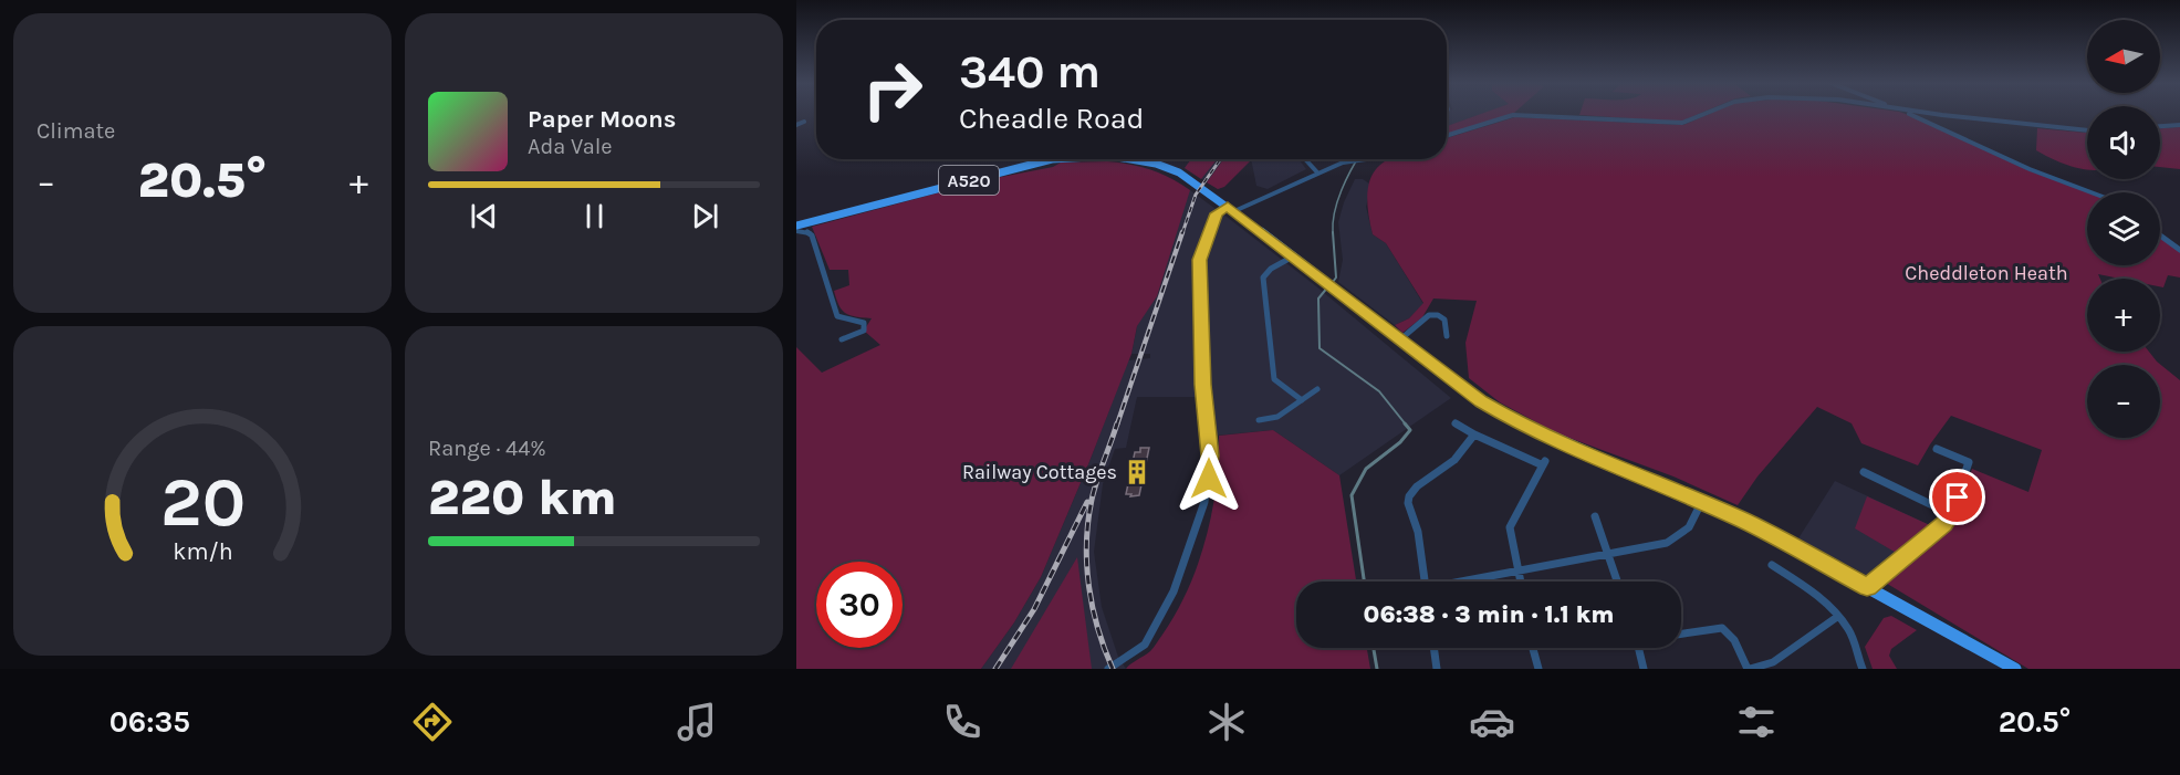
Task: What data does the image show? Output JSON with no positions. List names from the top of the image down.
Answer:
{
  "streets": {
    "highway": ["A520"]
  },
  "parks": ["Cheddleton Heath"],
  "places": {
    "building": ["Railway Cottages"]
  },
  "north": "left",
  "page": {
    "tile": [
      "Climate",
      ["Range · 44%", "220 km"]
    ],
    "map_buttons": ["+", "−"],
    "turn": ["340 m", "Cheadle Road"],
    "song": ["Paper Moons", "Ada Vale"],
    "heat": ["−", "20.5°", "+"],
    "limit": "30",
    "trip": "06:38 · 3 min · 1.1 km",
    "tabs": ["06:35", "20.5°"],
    "gauge": ["20", "km/h"]
  }
}
